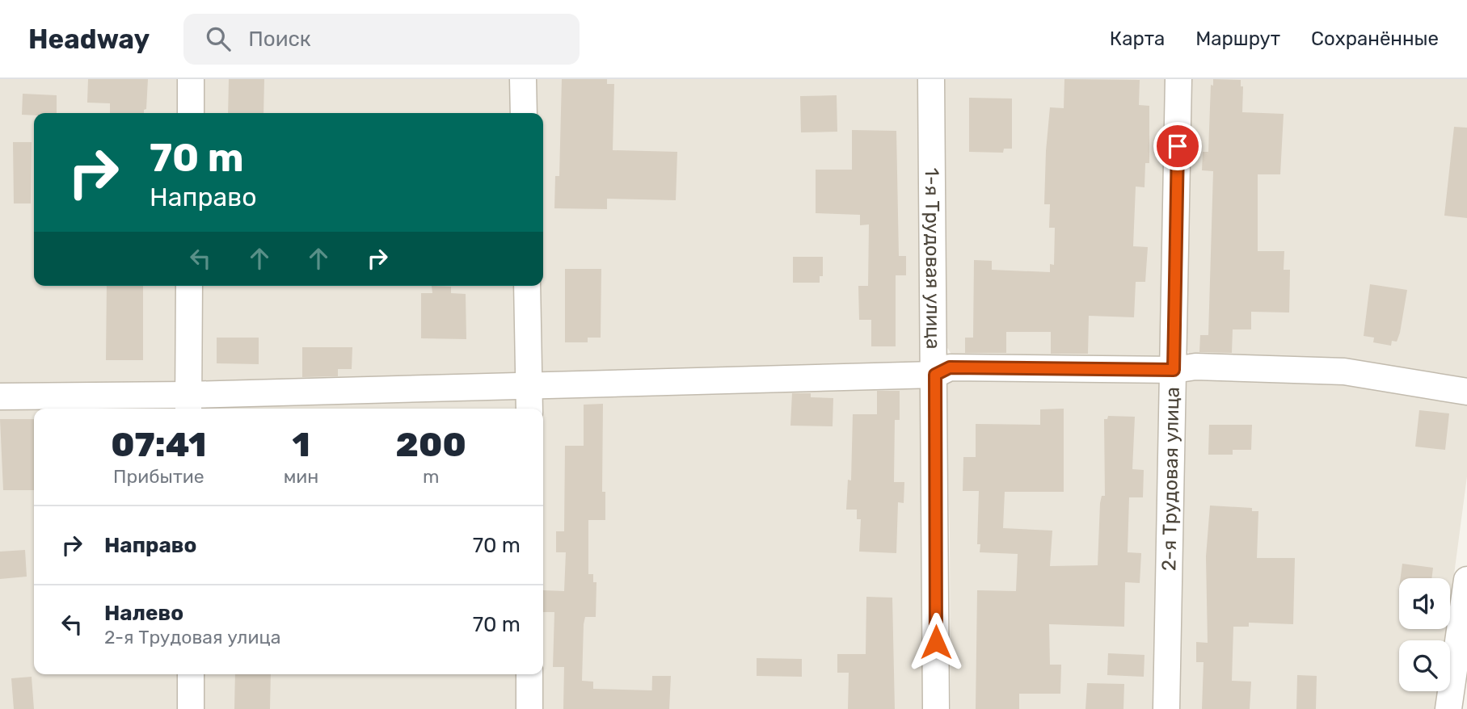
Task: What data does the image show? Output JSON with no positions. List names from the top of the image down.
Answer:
{
  "streets": {
    "street": ["1-я Трудовая улица", "2-я Трудовая улица"]
  },
  "page": {
    "header": "Headway",
    "search": "Поиск",
    "nav": ["Карта", "Маршрут", "Сохранённые"],
    "turn": ["70 m", "Направо"],
    "eta": [
      "07:41",
      "Прибытие",
      "1",
      "мин",
      "200",
      "m"
    ],
    "list": [
      {
        "name": "Направо",
        "value": "70 m"
      },
      {
        "name": "Налево",
        "note": "2-я Трудовая улица",
        "value": "70 m"
      }
    ]
  }
}
